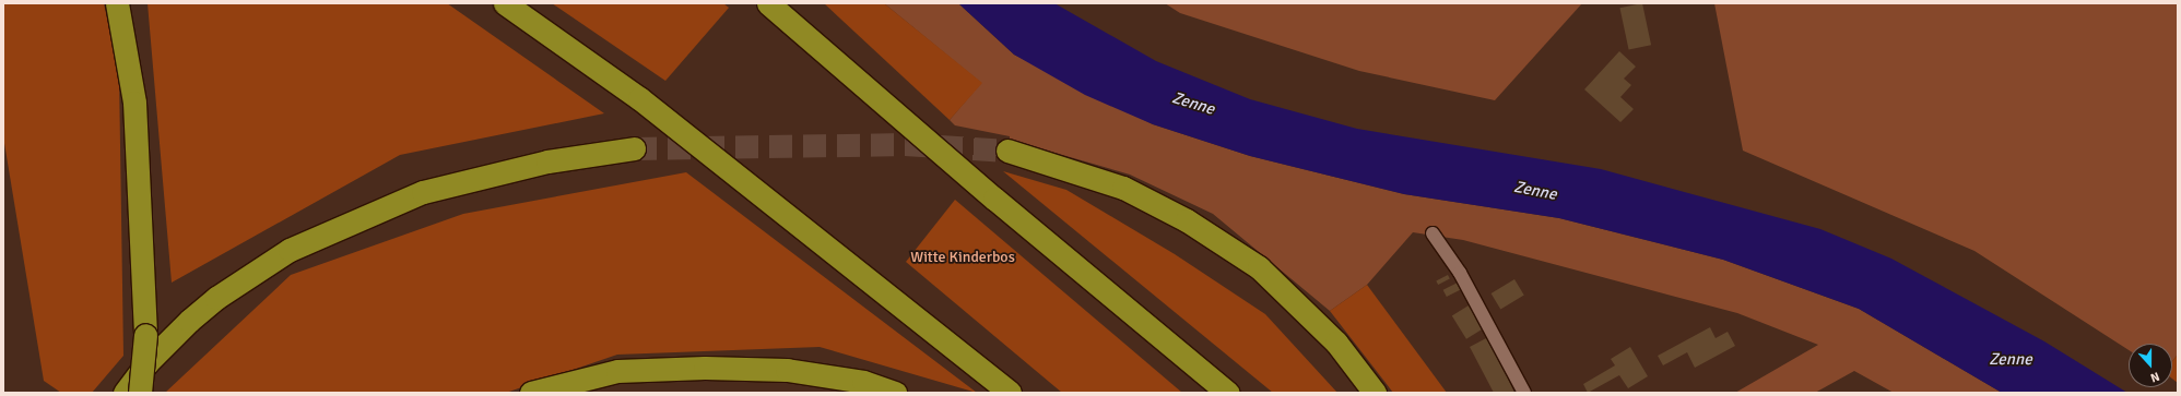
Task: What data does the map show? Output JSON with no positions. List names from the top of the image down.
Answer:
{
  "water": ["Zenne"],
  "parks": ["Witte Kinderbos"],
  "north": "bottom"
}
